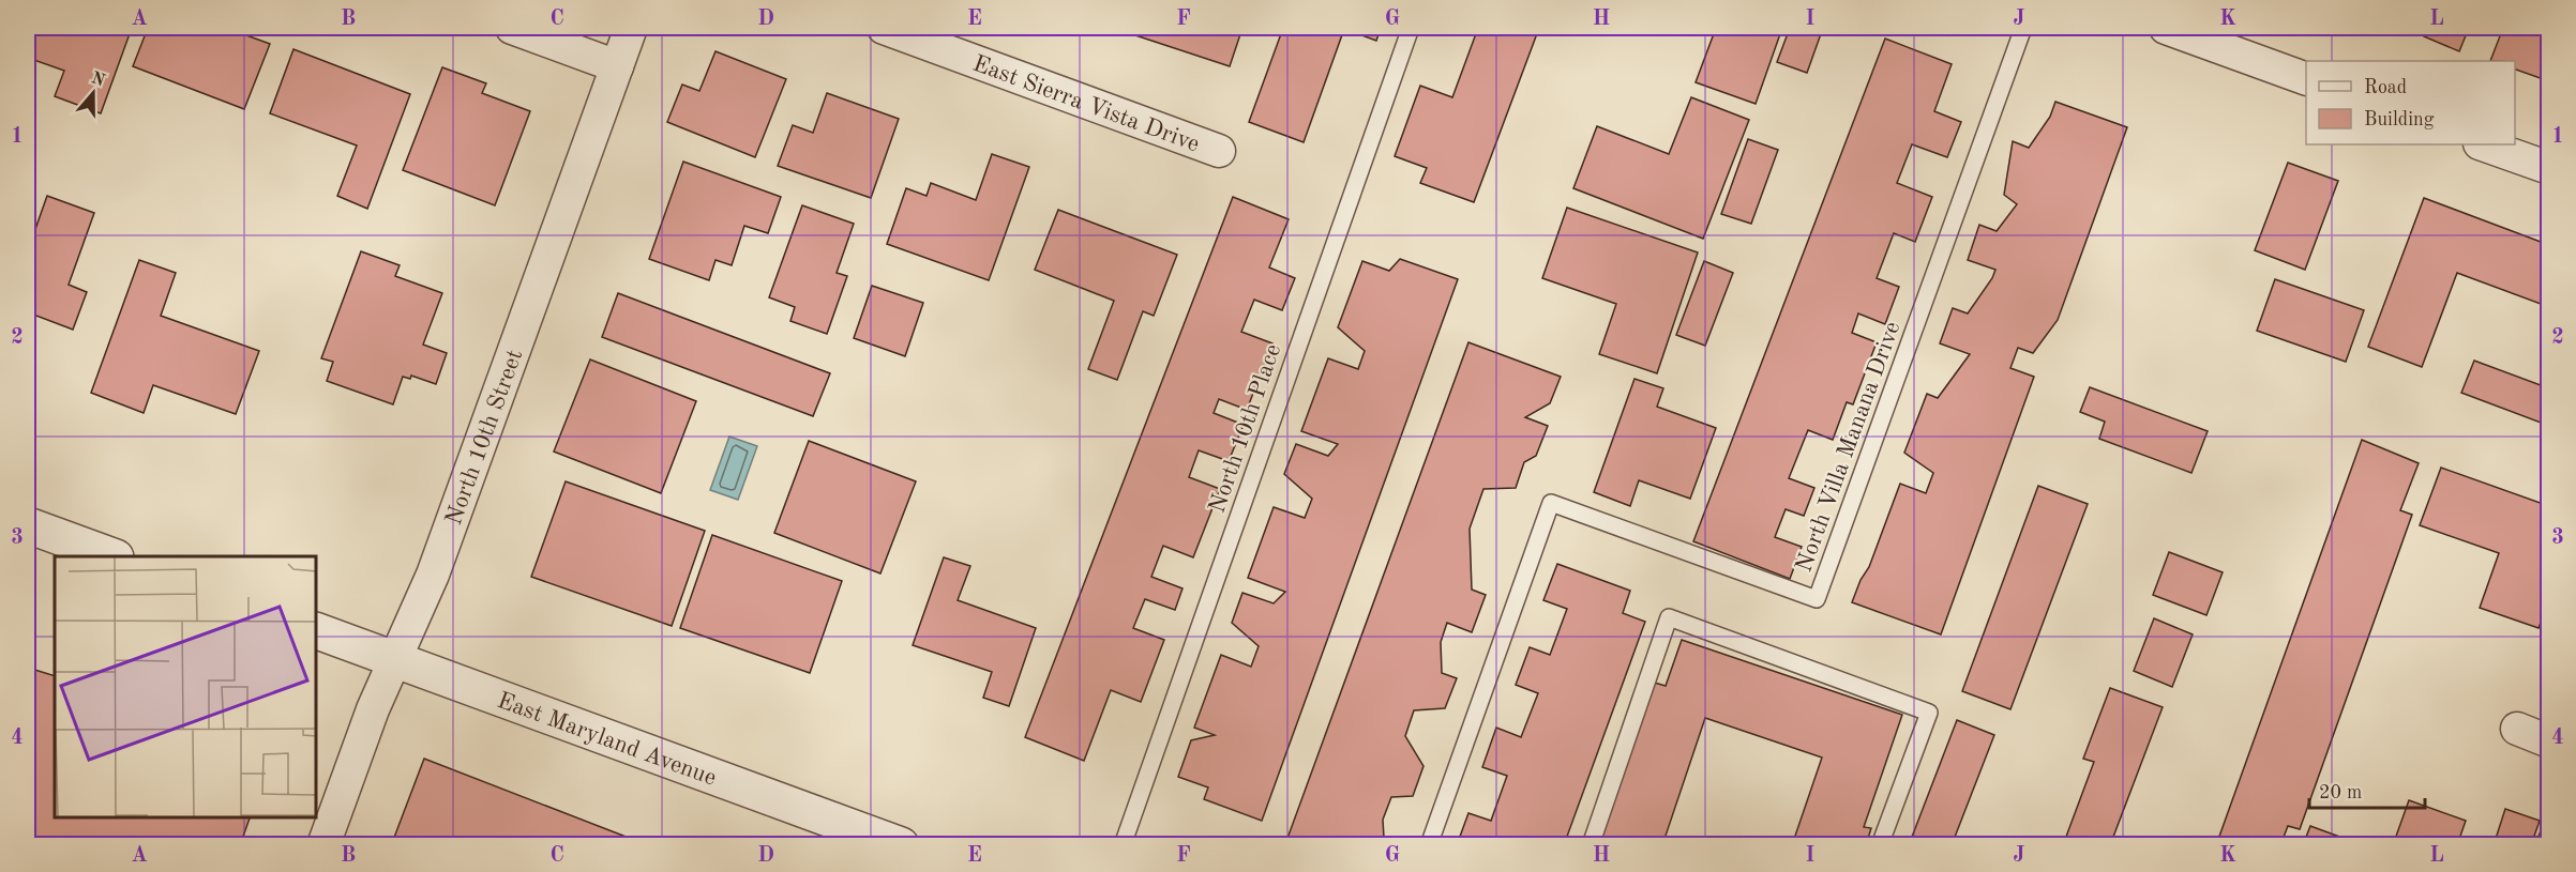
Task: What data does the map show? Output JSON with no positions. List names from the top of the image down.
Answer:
{
  "streets": {
    "street": ["East Sierra Vista Drive", "North 10th Street", "East Maryland Avenue"],
    "lane": ["North 10th Place", "North Villa Manana Drive"]
  },
  "crossings": [
    ["North 10th Street", "East Maryland Avenue"]
  ],
  "legend": ["Road", "Building"],
  "scale_bar": "20 m",
  "north": "top",
  "grid": {
    "columns": [
      "A",
      "B",
      "C",
      "D",
      "E",
      "F",
      "G",
      "H",
      "I",
      "J",
      "K",
      "L"
    ],
    "rows": [
      "1",
      "2",
      "3",
      "4"
    ]
  }
}
